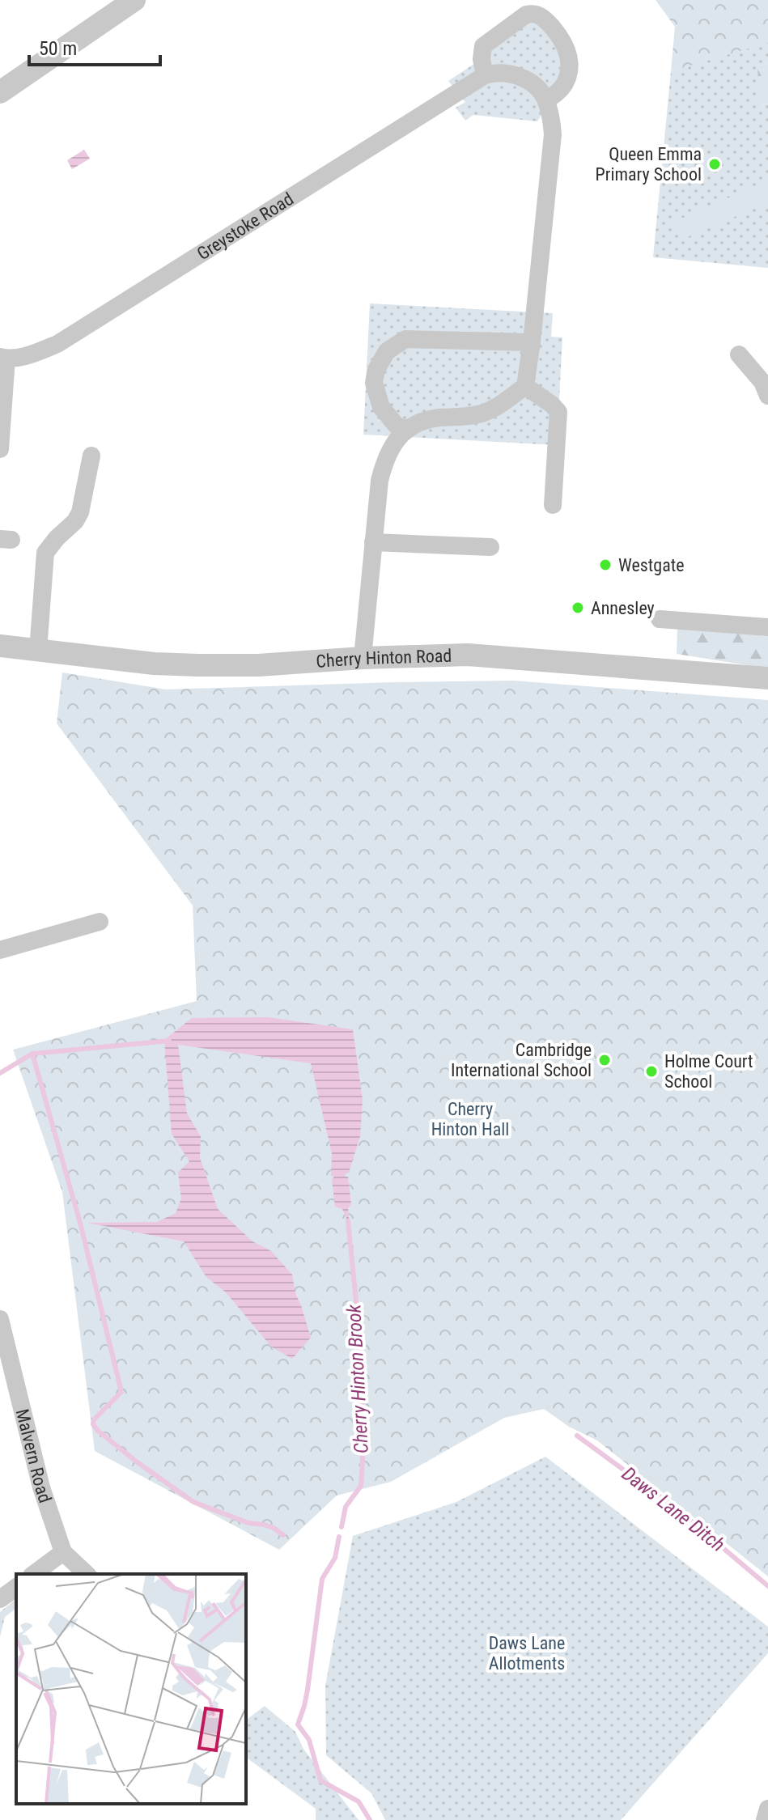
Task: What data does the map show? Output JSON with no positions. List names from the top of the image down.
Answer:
{
  "streets": {
    "street": ["Greystoke Road", "Cherry Hinton Road", "Malvern Road"]
  },
  "water": ["Cherry Hinton Brook", "Daws Lane Ditch"],
  "parks": ["Cherry Hinton Hall", "Daws Lane Allotments"],
  "places": [
    "Queen Emma Primary School",
    "Westgate",
    "Annesley",
    "Cambridge International School",
    "Holme Court School"
  ],
  "scale_bar": "50 m"
}
